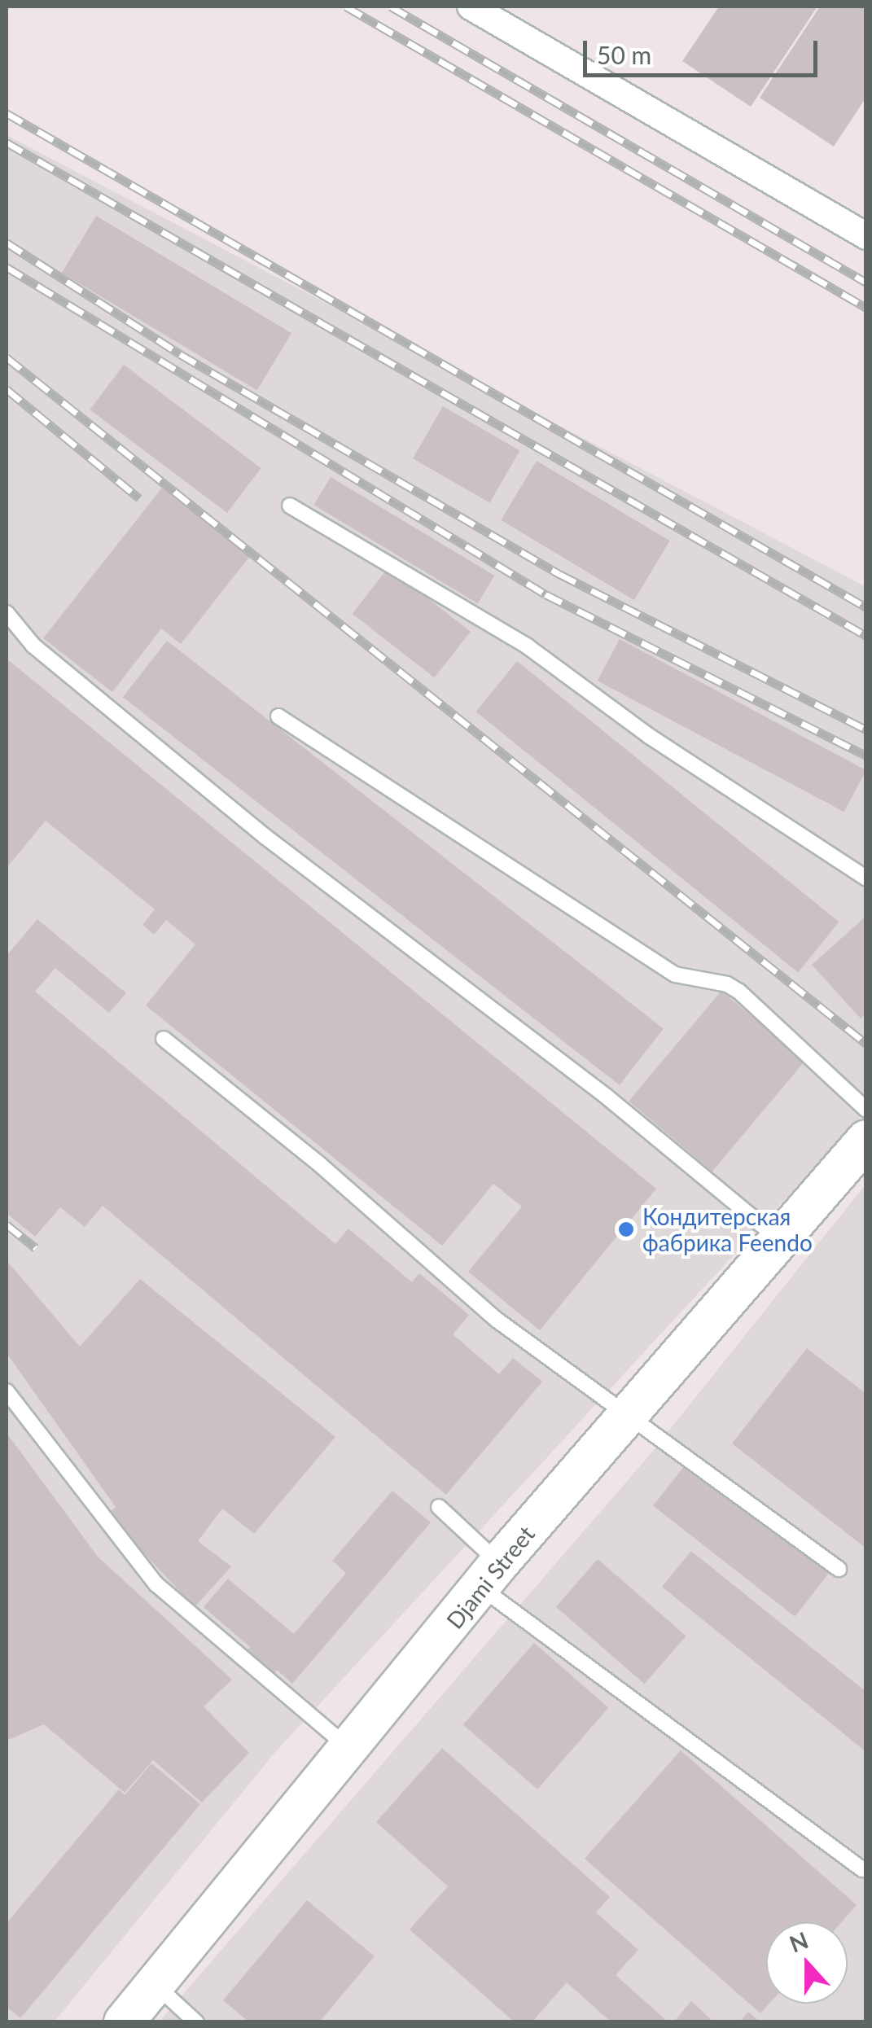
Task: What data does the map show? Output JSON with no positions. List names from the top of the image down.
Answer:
{
  "streets": {
    "street": ["Djami Street"]
  },
  "places": ["Кондитерская фабрика Feendo"],
  "scale_bar": "50 m",
  "north": "top"
}
